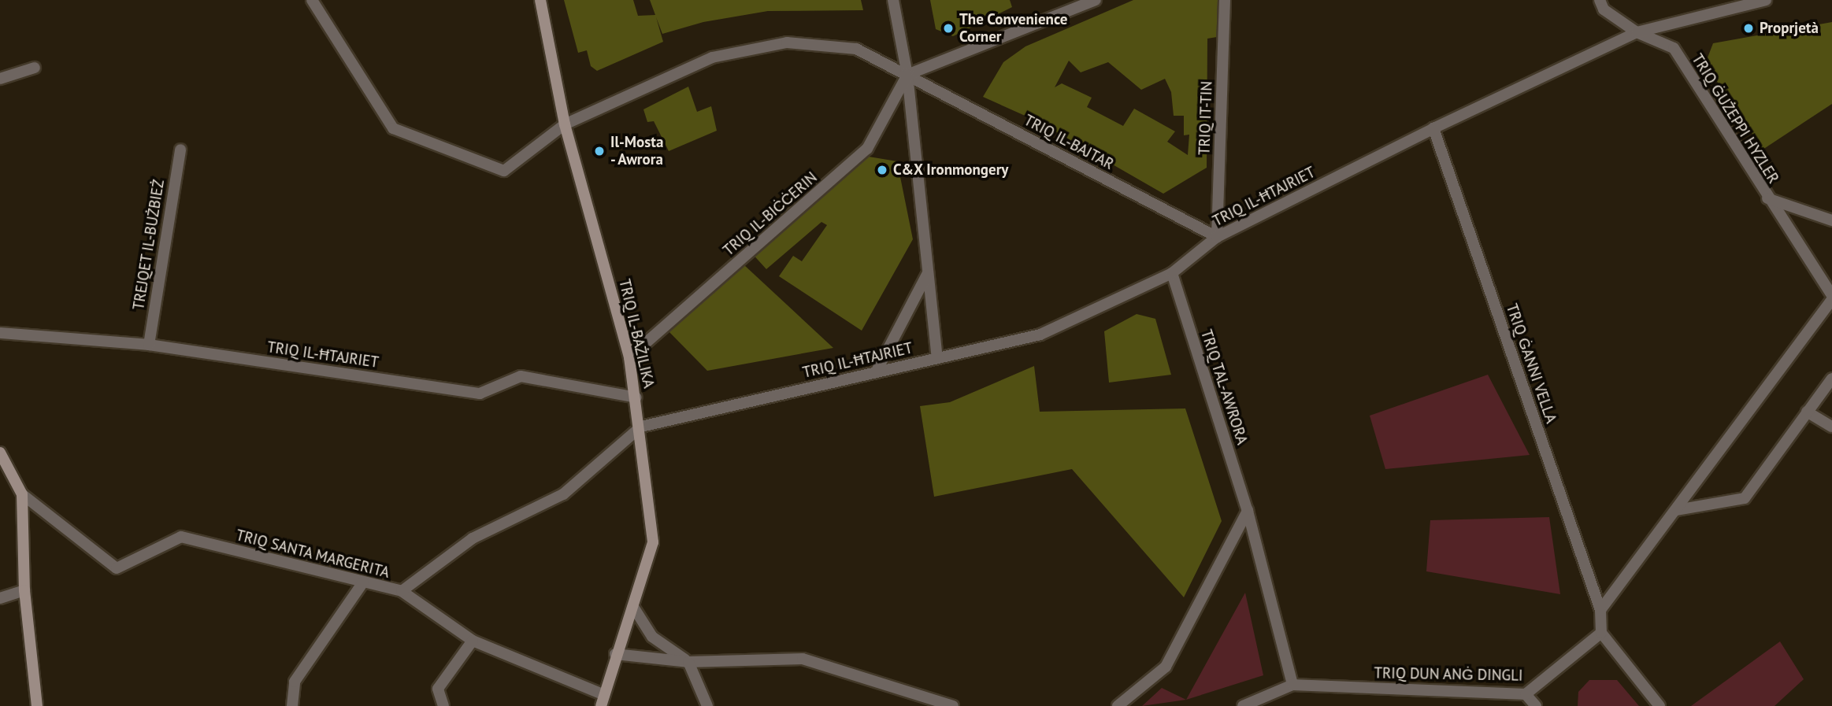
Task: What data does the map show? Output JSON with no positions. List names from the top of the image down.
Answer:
{
  "streets": {
    "street": [
      "TRIQ IT-TIN",
      "TRIQ ĠUŻEPPI HYZLER",
      "TRIQ IL-BAJTAR",
      "TRIQ IL-ĦTAJRIET",
      "TRIQ IL-BIĊĊERIN",
      "TREJQET IL-BUŻBIEŻ",
      "TRIQ IL-BAŻILIKA",
      "TRIQ ĠANNI VELLA",
      "TRIQ TAL-AWRORA",
      "TRIQ SANTA MARGERITA",
      "TRIQ DUN ANĠ DINGLI"
    ]
  },
  "crossings": [
    ["TRIQ IT-TIN", "TRIQ IL-BAJTAR"],
    ["TRIQ IT-TIN", "TRIQ IL-ĦTAJRIET"],
    ["TRIQ ĠUŻEPPI HYZLER", "TRIQ IL-ĦTAJRIET"],
    ["TRIQ IL-BAJTAR", "TRIQ IL-ĦTAJRIET"],
    ["TRIQ IL-BAJTAR", "TRIQ IL-BIĊĊERIN"],
    ["TRIQ IL-BAJTAR", "TRIQ IL-BAŻILIKA"],
    ["TRIQ IL-ĦTAJRIET", "TREJQET IL-BUŻBIEŻ"],
    ["TRIQ IL-ĦTAJRIET", "TRIQ IL-BAŻILIKA"],
    ["TRIQ IL-ĦTAJRIET", "TRIQ ĠANNI VELLA"],
    ["TRIQ IL-ĦTAJRIET", "TRIQ TAL-AWRORA"],
    ["TRIQ IL-BIĊĊERIN", "TRIQ IL-BAŻILIKA"],
    ["TRIQ IL-BAŻILIKA", "TRIQ SANTA MARGERITA"],
    ["TRIQ TAL-AWRORA", "TRIQ DUN ANĠ DINGLI"]
  ],
  "places": [
    "The Convenience Corner",
    "Proprjetà",
    "Il-Mosta - Awrora",
    "C&X Ironmongery"
  ]
}
